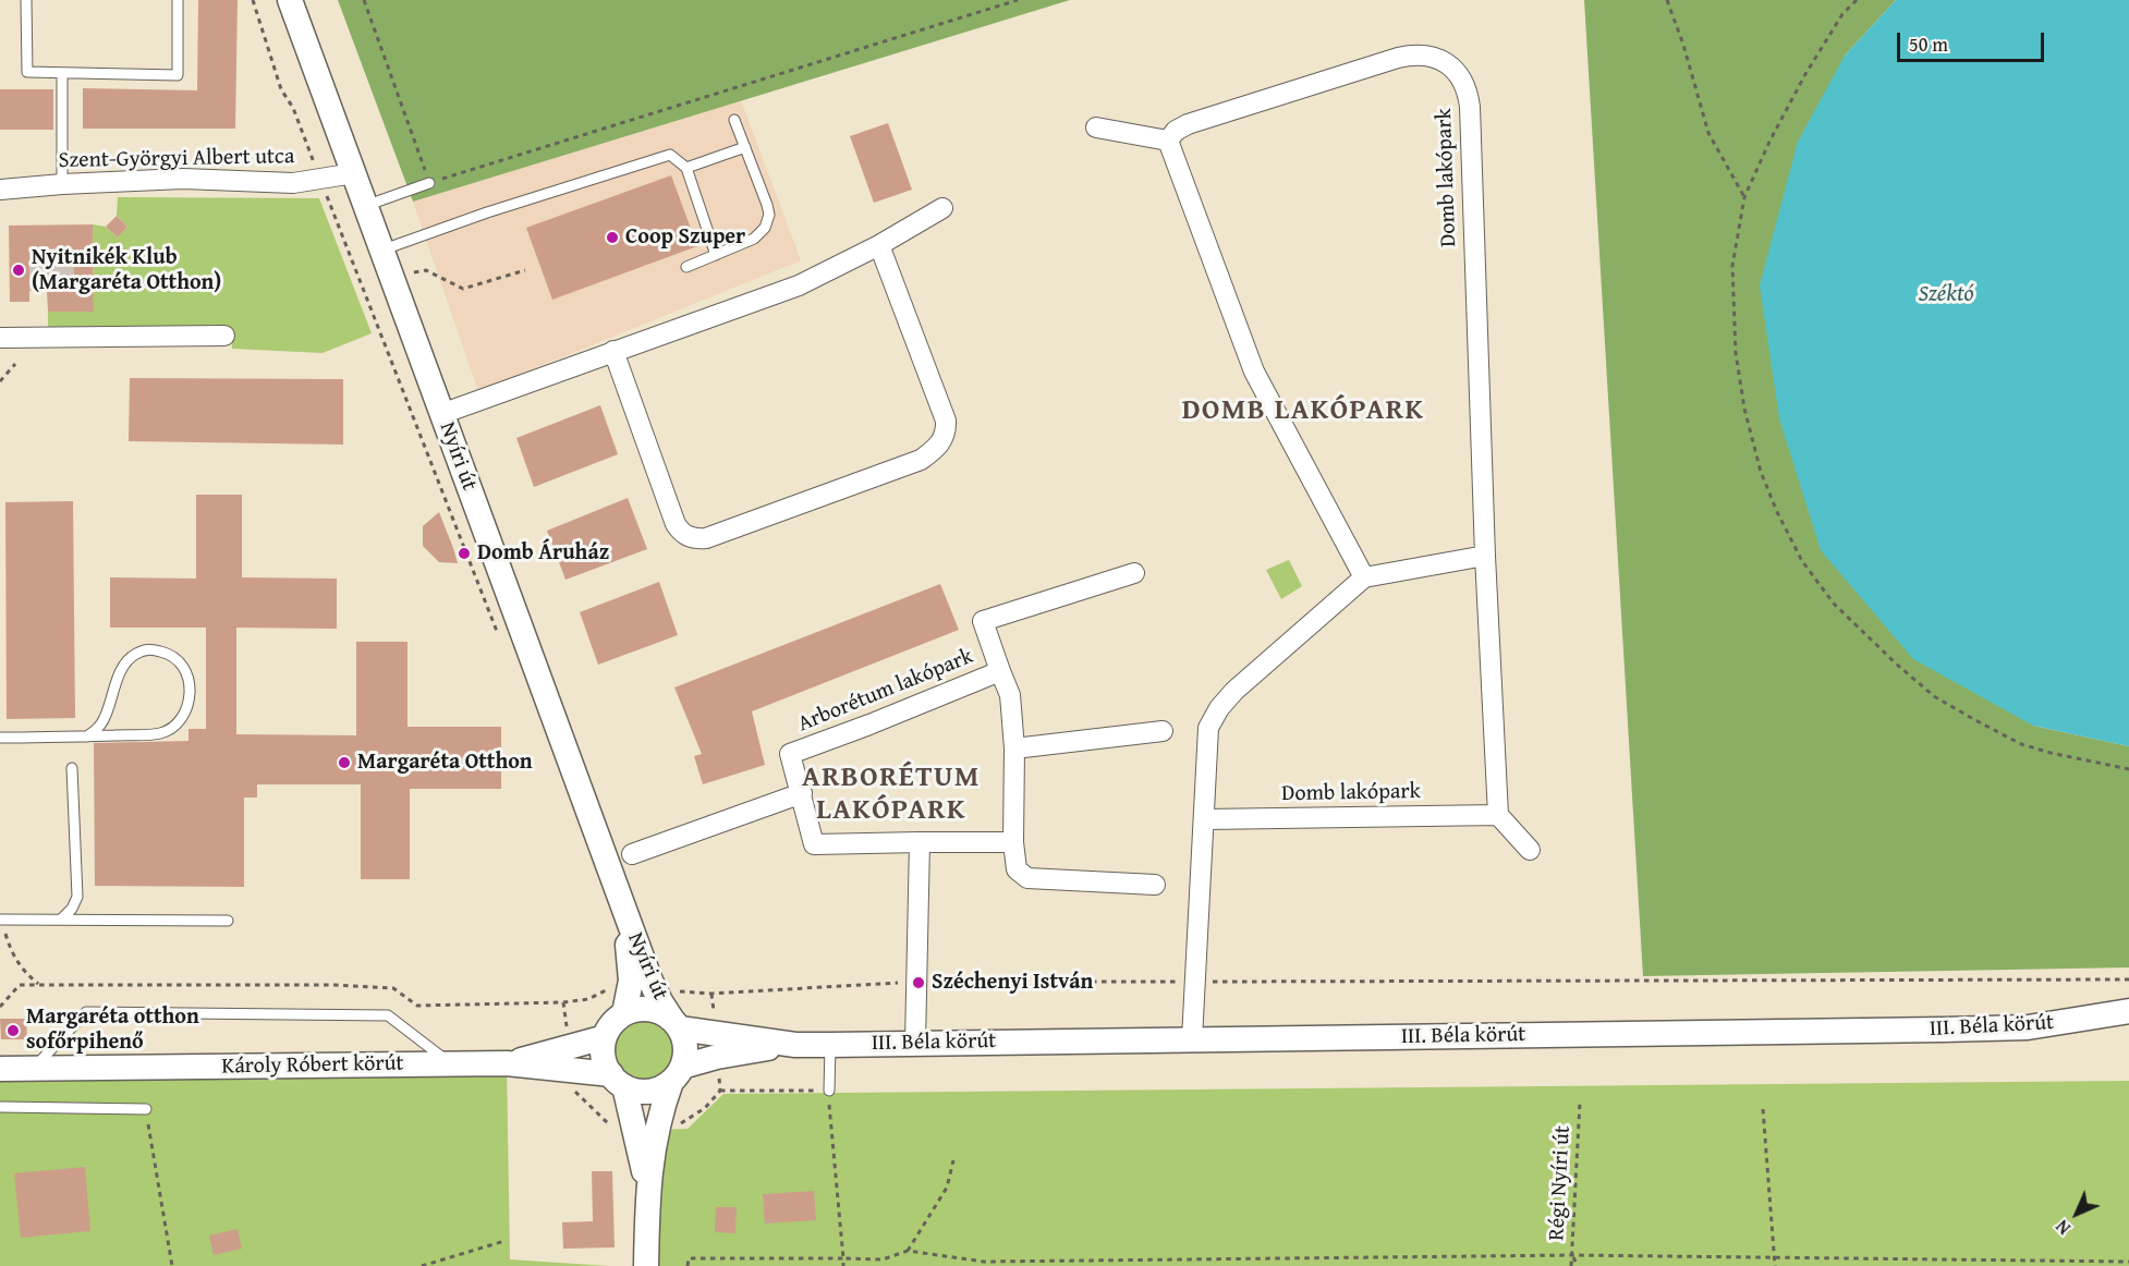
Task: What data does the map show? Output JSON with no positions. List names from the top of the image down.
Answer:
{
  "streets": {
    "street": [
      "Szent-Györgyi Albert utca",
      "Domb lakópark",
      "Nyíri út",
      "Arborétum lakópark",
      "III. Béla körút",
      "Károly Róbert körút"
    ],
    "path": ["Régi Nyíri út"]
  },
  "crossings": [
    ["Szent-Györgyi Albert utca", "Nyíri út"],
    ["Nyíri út", "III. Béla körút"],
    ["Nyíri út", "Károly Róbert körút"],
    ["III. Béla körút", "Károly Róbert körút"]
  ],
  "districts": ["DOMB LAKÓPARK", "ARBORÉTUM LAKÓPARK"],
  "water": ["Széktó"],
  "places": [
    "Coop Szuper",
    "Nyitnikék Klub (Margaréta Otthon)",
    "Domb Áruház",
    "Margaréta Otthon",
    "Széchenyi István",
    "Margaréta otthon sofőrpihenő"
  ],
  "scale_bar": "50 m",
  "north": "bottom left"
}
